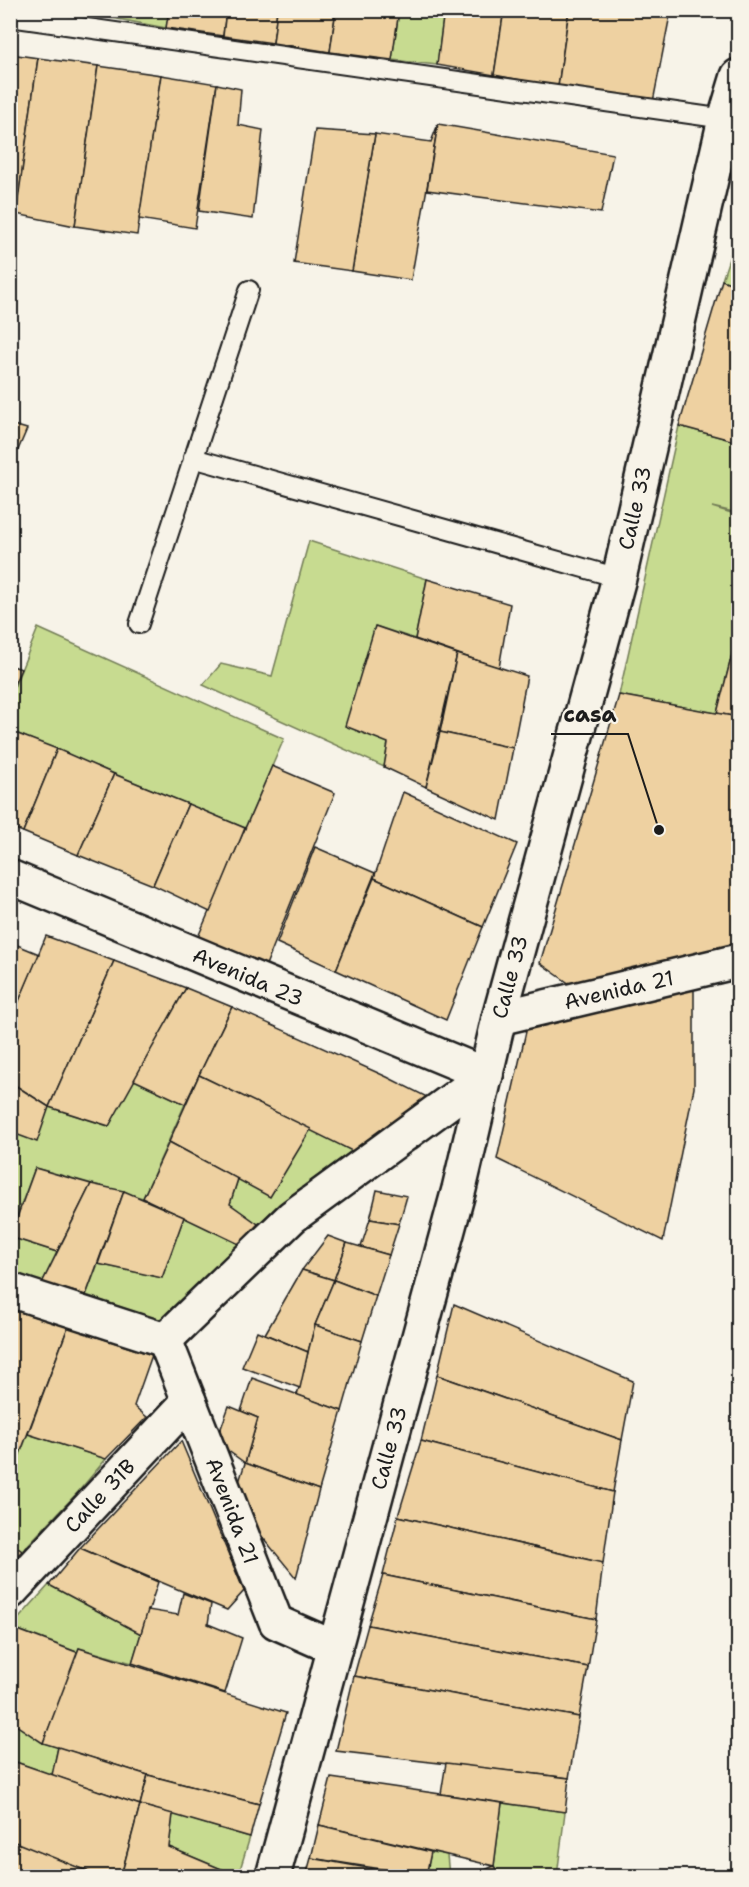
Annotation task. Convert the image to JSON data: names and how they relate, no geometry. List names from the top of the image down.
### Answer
{
  "streets": {
    "street": [
      "Calle 33",
      "Avenida 23",
      "Avenida 21",
      "Calle 31B"
    ]
  },
  "crossings": [
    ["Calle 33", "Avenida 23"],
    ["Calle 33", "Avenida 21"],
    ["Avenida 21", "Calle 31B"]
  ],
  "places": ["casa"]
}
